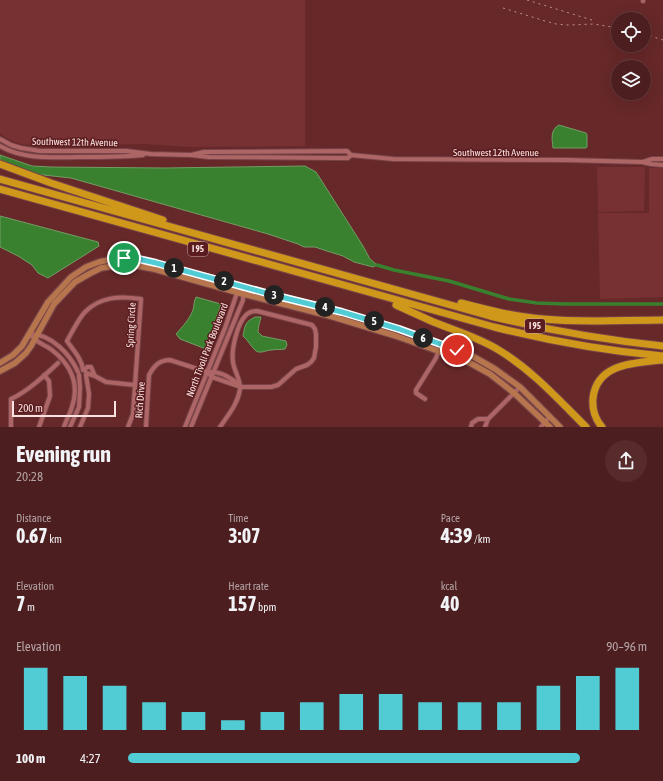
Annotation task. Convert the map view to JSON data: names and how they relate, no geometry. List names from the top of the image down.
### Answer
{
  "streets": {
    "highway": ["I 95"],
    "street": [
      "Southwest 12th Avenue",
      "Spring Circle",
      "North Tivoli Park Boulevard",
      "Rich Drive"
    ]
  },
  "crossings": [
    ["North Tivoli Park Boulevard", "Rich Drive"]
  ],
  "scale_bar": "200 m",
  "page": {
    "pins": [
      "1",
      "2",
      "3",
      "4",
      "5",
      "6"
    ],
    "scale": "200 m",
    "heading": ["Evening run", "20:28"],
    "stats": [
      ["Distance", "0.67 km"],
      ["Time", "3:07"],
      ["Pace", "4:39 /km"],
      ["Elevation", "7 m"],
      ["Heart rate", "157 bpm"],
      ["kcal", "40"]
    ],
    "chart": ["Elevation", "90–96 m"],
    "list": [
      {
        "name": "100 m",
        "note": "4:27"
      }
    ]
  }
}
